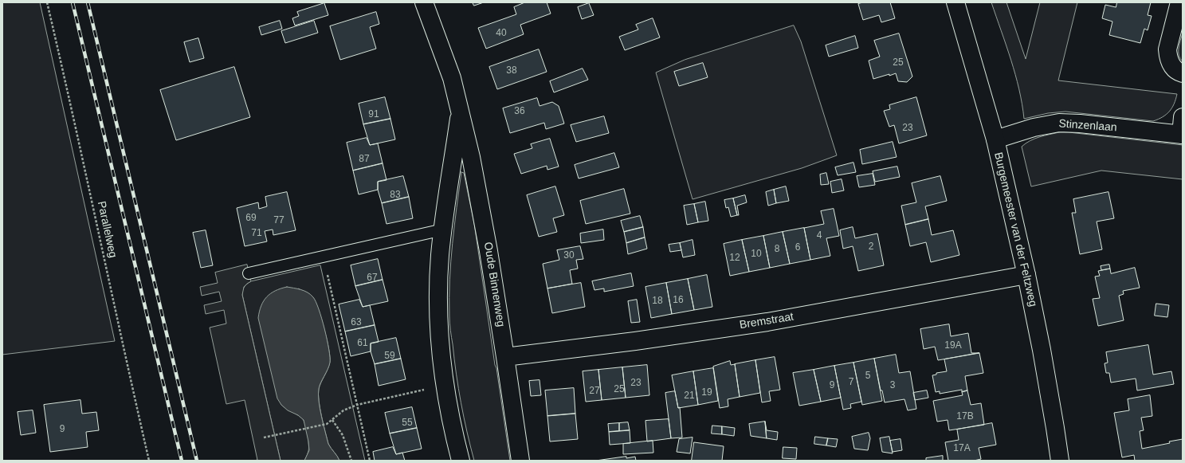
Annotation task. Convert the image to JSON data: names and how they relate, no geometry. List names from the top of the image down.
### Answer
{
  "streets": {
    "street": [
      "Stinzenlaan",
      "Burgemeester van der Feltzweg",
      "Oude Binnenweg",
      "Bremstraat"
    ],
    "path": ["Parallelweg"]
  },
  "crossings": [
    ["Stinzenlaan", "Burgemeester van der Feltzweg"],
    ["Burgemeester van der Feltzweg", "Bremstraat"],
    ["Oude Binnenweg", "Bremstraat"]
  ],
  "house_numbers": [
    "40",
    "25",
    "38",
    "36",
    "91",
    "23",
    "87",
    "83",
    "69",
    "77",
    "71",
    "4",
    "2",
    "6",
    "8",
    "10",
    "30",
    "12",
    "67",
    "16",
    "18",
    "63",
    "61",
    "19A",
    "59",
    "5",
    "7",
    "23",
    "9",
    "3",
    "25",
    "27",
    "19",
    "21",
    "17B",
    "55",
    "9",
    "17A"
  ]
}
